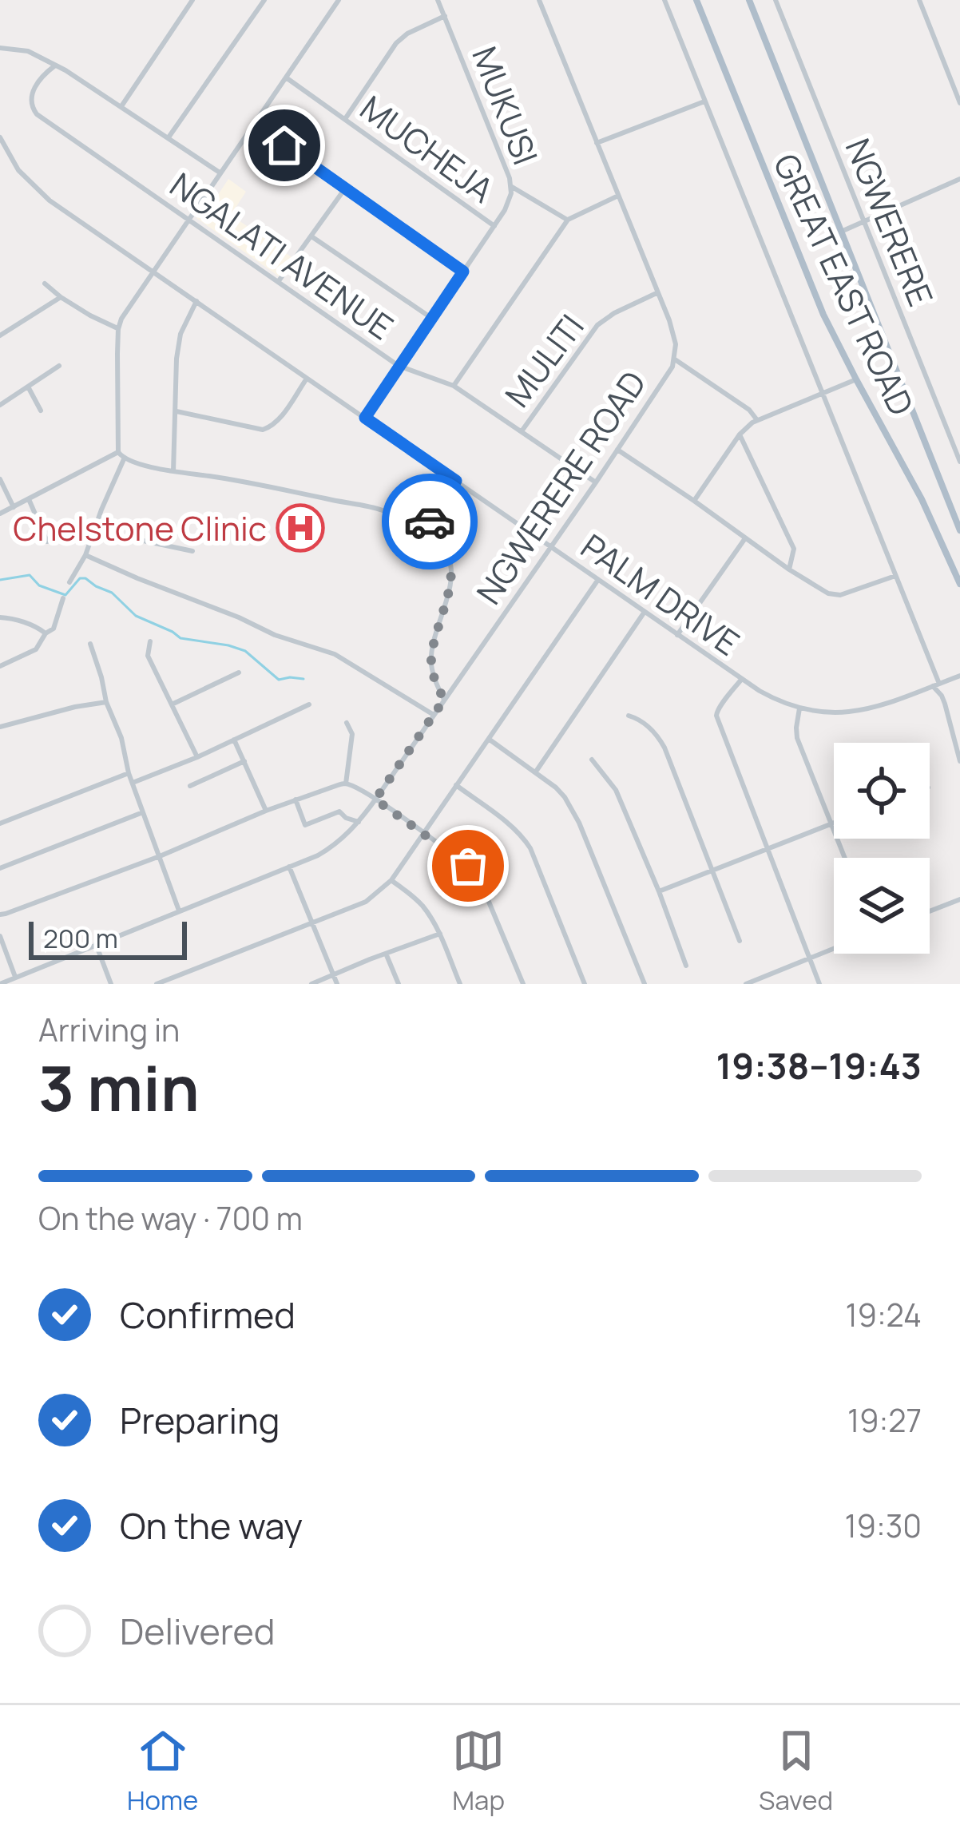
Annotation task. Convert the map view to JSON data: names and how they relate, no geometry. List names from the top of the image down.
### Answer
{
  "streets": {
    "main road": ["GREAT EAST ROAD"],
    "street": [
      "MUKUSI",
      "MUCHEJA",
      "NGWERERE",
      "NGALATI AVENUE",
      "MULITI",
      "NGWERERE ROAD",
      "PALM DRIVE"
    ]
  },
  "crossings": [
    ["MUKUSI", "MUCHEJA"],
    ["MUKUSI", "NGALATI AVENUE"],
    ["MUKUSI", "PALM DRIVE"],
    ["NGALATI AVENUE", "MULITI"],
    ["NGALATI AVENUE", "NGWERERE ROAD"],
    ["MULITI", "NGWERERE ROAD"],
    ["NGWERERE ROAD", "PALM DRIVE"]
  ],
  "places": {
    "hospital": ["Chelstone Clinic"]
  },
  "scale_bar": "200 m",
  "page": {
    "scale": "200 m",
    "heading": ["3 min", "Arriving in", "19:38–19:43"],
    "bar": "On the way · 700 m",
    "list": [
      ["Confirmed", "19:24"],
      ["Preparing", "19:27"],
      ["On the way", "19:30"],
      "Delivered"
    ],
    "tabs": ["Home", "Map", "Saved"]
  }
}
